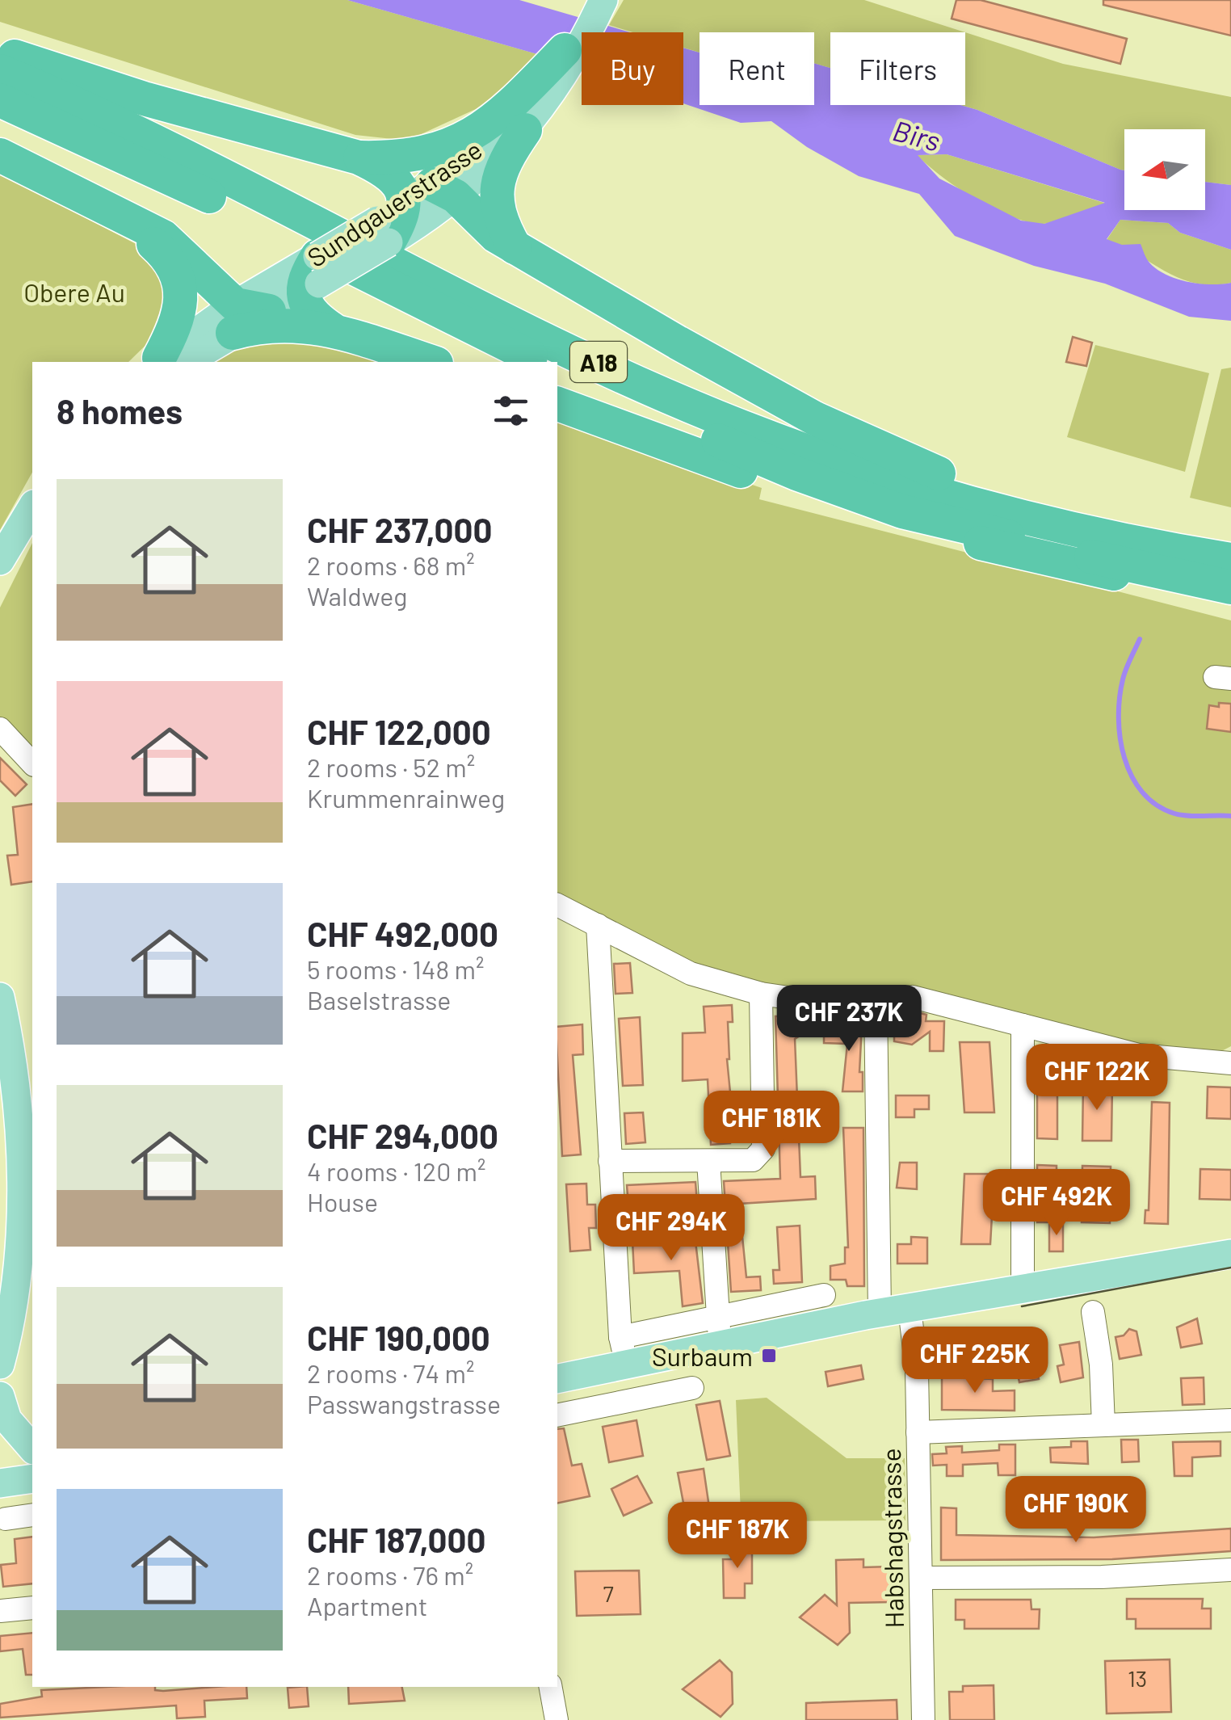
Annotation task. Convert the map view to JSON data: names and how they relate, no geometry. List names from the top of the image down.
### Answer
{
  "streets": {
    "highway": ["A18"],
    "main road": ["Sundgauerstrasse"],
    "street": ["Habshagstrasse"]
  },
  "water": ["Birs"],
  "parks": ["Obere Au"],
  "places": {
    "transit": ["Surbaum"]
  },
  "house_numbers": ["7", "13"],
  "north": "left",
  "page": {
    "chip": ["Buy", "Rent", "Filters"],
    "heading": "8 homes",
    "list": [
      {
        "name": "CHF 237,000",
        "note": "2 rooms · 68 m² · Waldweg"
      },
      {
        "name": "CHF 122,000",
        "note": "2 rooms · 52 m² · Krummenrainweg"
      },
      {
        "name": "CHF 492,000",
        "note": "5 rooms · 148 m² · Baselstrasse"
      },
      {
        "name": "CHF 294,000",
        "note": "4 rooms · 120 m² · House"
      },
      {
        "name": "CHF 190,000",
        "note": "2 rooms · 74 m² · Passwangstrasse"
      },
      {
        "name": "CHF 187,000",
        "note": "2 rooms · 76 m² · Apartment"
      }
    ],
    "price": [
      "CHF 237K",
      "CHF 122K",
      "CHF 181K",
      "CHF 492K",
      "CHF 294K",
      "CHF 225K",
      "CHF 190K",
      "CHF 187K"
    ]
  }
}
